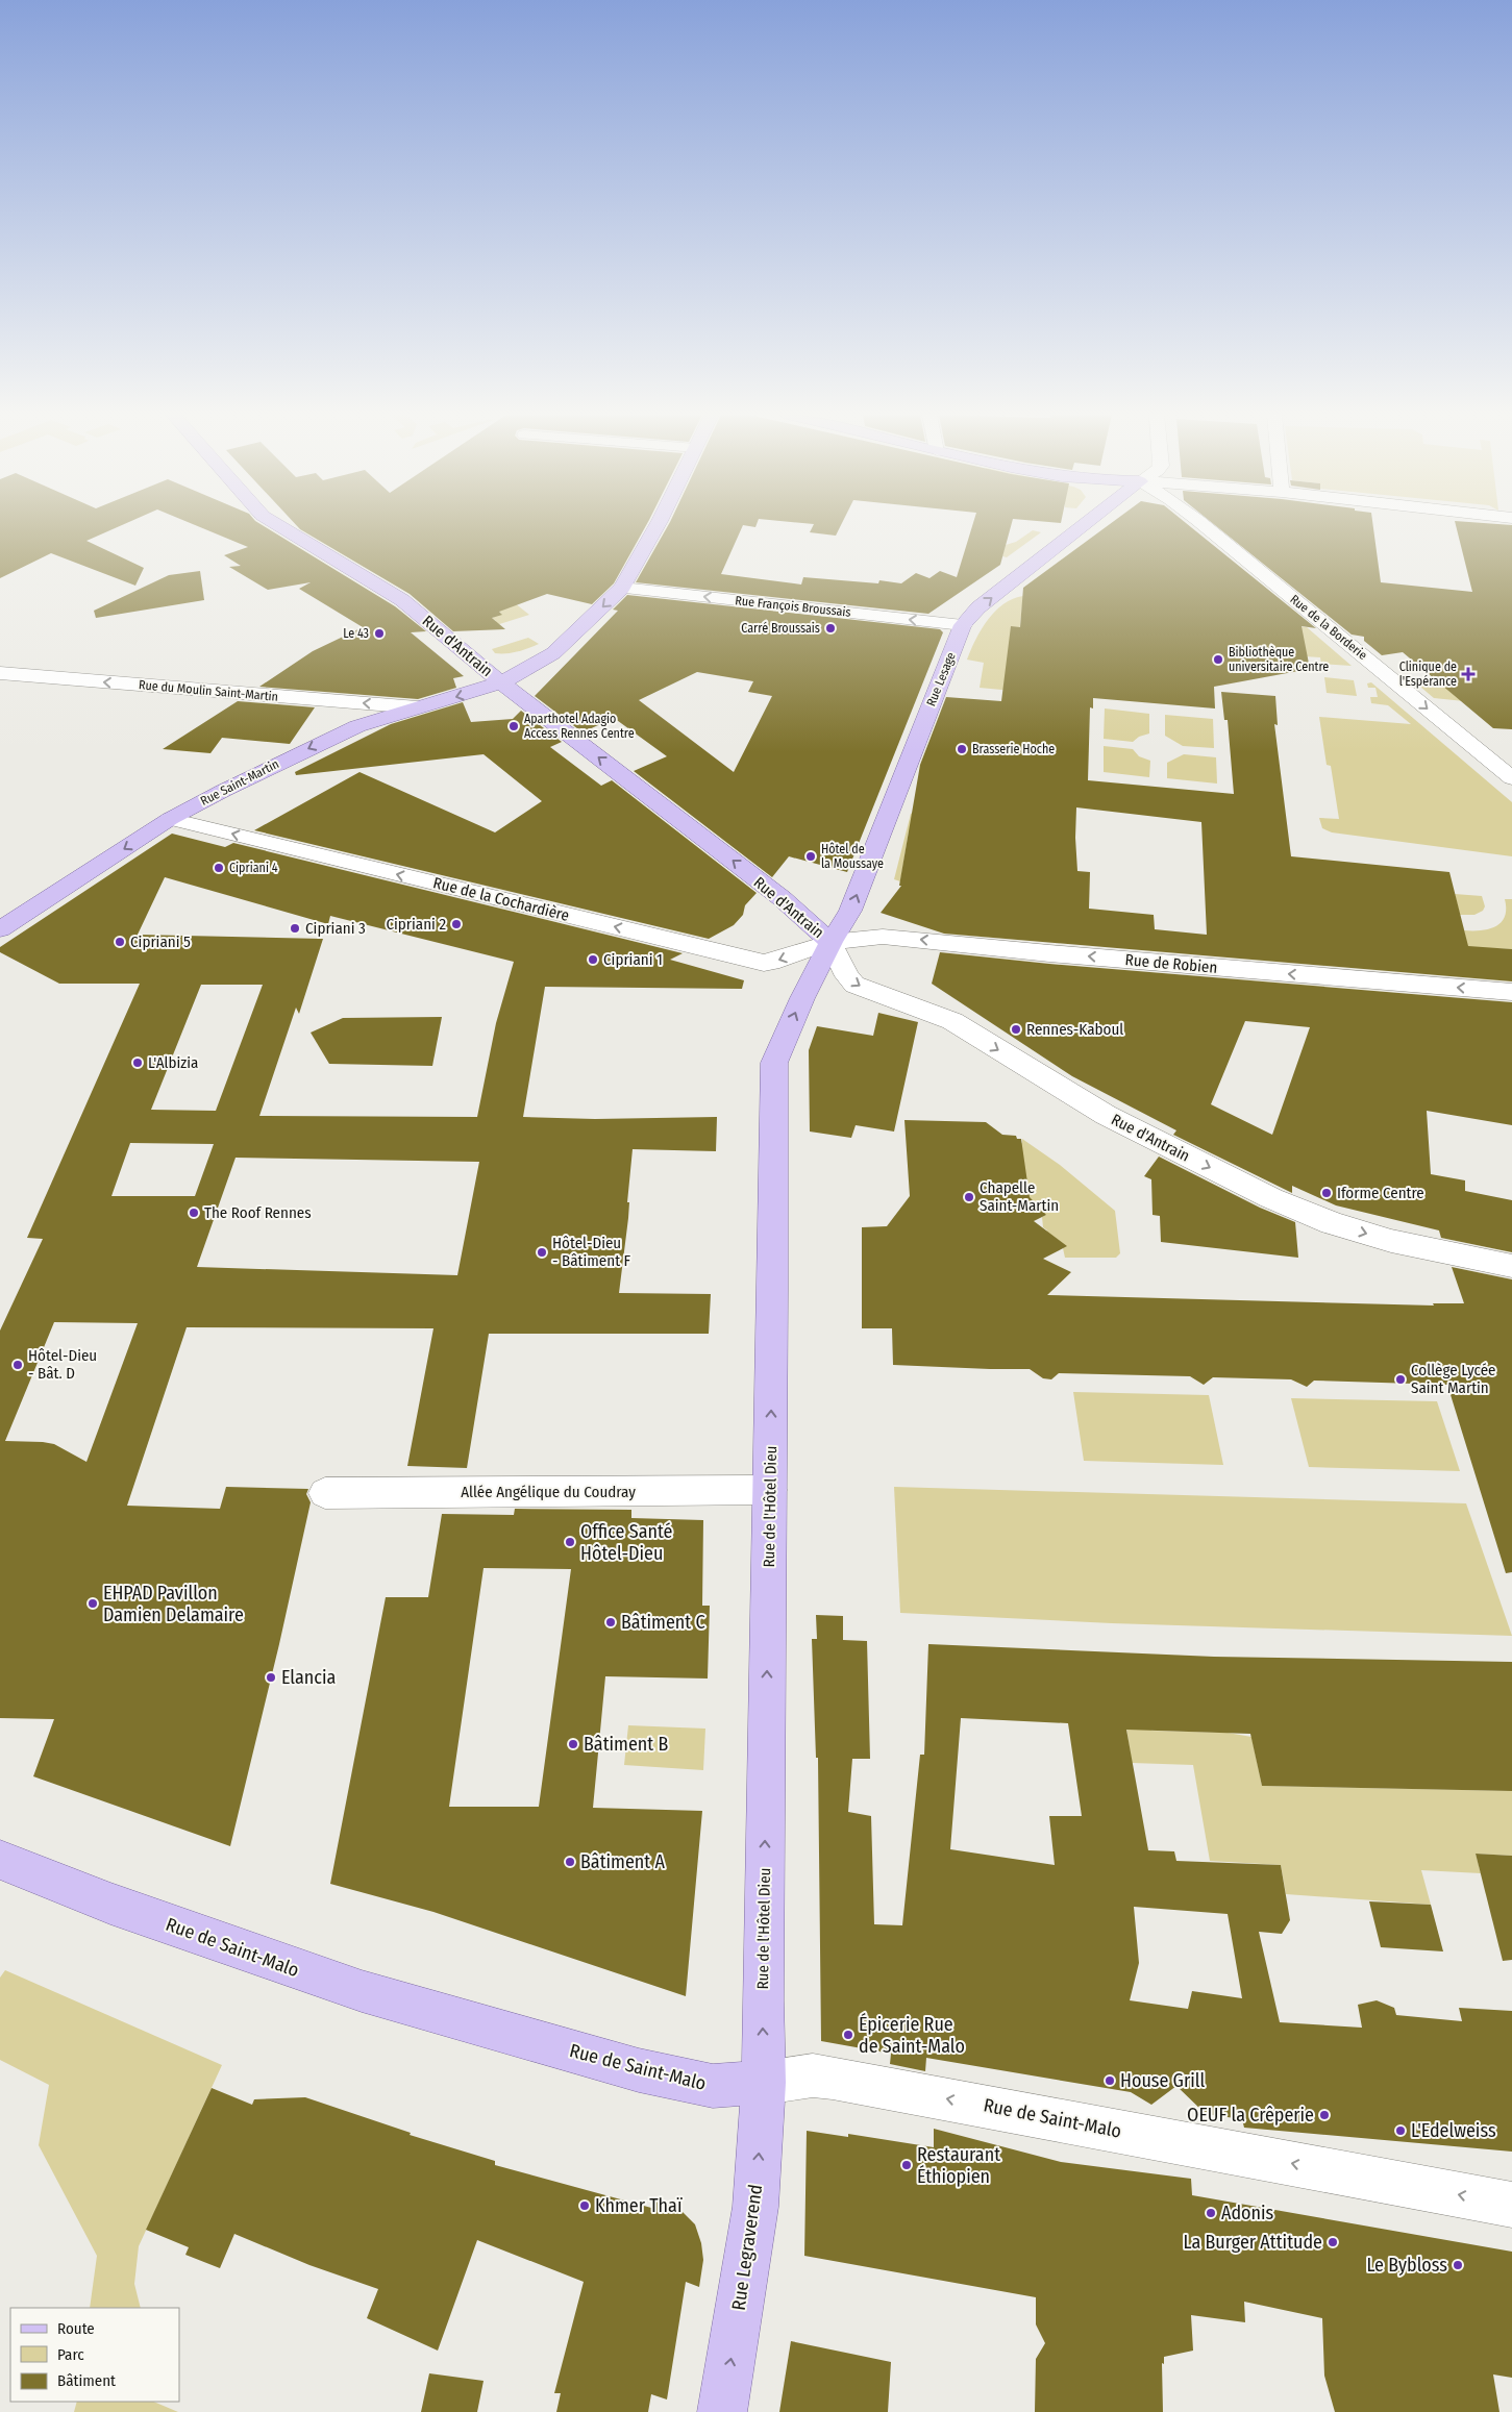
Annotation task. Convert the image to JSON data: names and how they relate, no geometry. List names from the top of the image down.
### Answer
{
  "streets": {
    "main road": [
      "Rue d'Antrain",
      "Rue Lesage",
      "Rue Saint-Martin",
      "Rue de l'Hôtel Dieu",
      "Rue de Saint-Malo",
      "Rue Legraverend"
    ],
    "street": [
      "Rue François Broussais",
      "Rue de la Borderie",
      "Rue du Moulin Saint-Martin",
      "Rue de la Cochardière",
      "Rue de Robien",
      "Allée Angélique du Coudray"
    ]
  },
  "crossings": [
    ["Rue François Broussais", "Rue Lesage"],
    ["Rue François Broussais", "Rue Saint-Martin"],
    ["Rue d'Antrain", "Rue Lesage"],
    ["Rue d'Antrain", "Rue Saint-Martin"],
    ["Rue d'Antrain", "Rue de la Cochardière"],
    ["Rue d'Antrain", "Rue de Robien"],
    ["Rue d'Antrain", "Rue de l'Hôtel Dieu"],
    ["Rue Lesage", "Rue de la Cochardière"],
    ["Rue Lesage", "Rue de Robien"],
    ["Rue Lesage", "Rue de l'Hôtel Dieu"],
    ["Rue du Moulin Saint-Martin", "Rue Saint-Martin"],
    ["Rue Saint-Martin", "Rue de la Cochardière"],
    ["Rue de la Cochardière", "Rue de Robien"],
    ["Rue de la Cochardière", "Rue de l'Hôtel Dieu"],
    ["Rue de Robien", "Rue de l'Hôtel Dieu"],
    ["Allée Angélique du Coudray", "Rue de l'Hôtel Dieu"],
    ["Rue de l'Hôtel Dieu", "Rue de Saint-Malo"],
    ["Rue de l'Hôtel Dieu", "Rue Legraverend"],
    ["Rue de Saint-Malo", "Rue Legraverend"]
  ],
  "one_way": [
    "Rue François Broussais",
    "Rue de la Borderie",
    "Rue Lesage",
    "Rue du Moulin Saint-Martin",
    "Rue Saint-Martin",
    "Rue de la Cochardière",
    "Rue de Robien",
    "Rue de l'Hôtel Dieu",
    "Rue de Saint-Malo",
    "Rue Legraverend"
  ],
  "places": {
    "other": [
      "Carré Broussais",
      "Le 43",
      "Bibliothèque universitaire Centre",
      "Aparthotel Adagio Access Rennes Centre",
      "Brasserie Hoche",
      "Hôtel de la Moussaye",
      "Cipriani 4",
      "Cipriani 2",
      "Cipriani 3",
      "Cipriani 5",
      "Cipriani 1",
      "Rennes-Kaboul",
      "L'Albizia",
      "Iforme Centre",
      "Chapelle Saint-Martin",
      "The Roof Rennes",
      "Hôtel-Dieu - Bâtiment F",
      "Hôtel-Dieu - Bât. D",
      "Collège Lycée Saint Martin",
      "Office Santé Hôtel-Dieu",
      "EHPAD Pavillon Damien Delamaire",
      "Bâtiment C",
      "Elancia",
      "Bâtiment B",
      "Bâtiment A",
      "Épicerie Rue de Saint-Malo",
      "House Grill",
      "OEUF la Crêperie",
      "L'Edelweiss",
      "Restaurant Éthiopien",
      "Khmer Thaï",
      "Adonis",
      "La Burger Attitude",
      "Le Bybloss"
    ],
    "health": ["Clinique de l'Espérance"]
  },
  "legend": ["Route", "Parc", "Bâtiment"]
}
